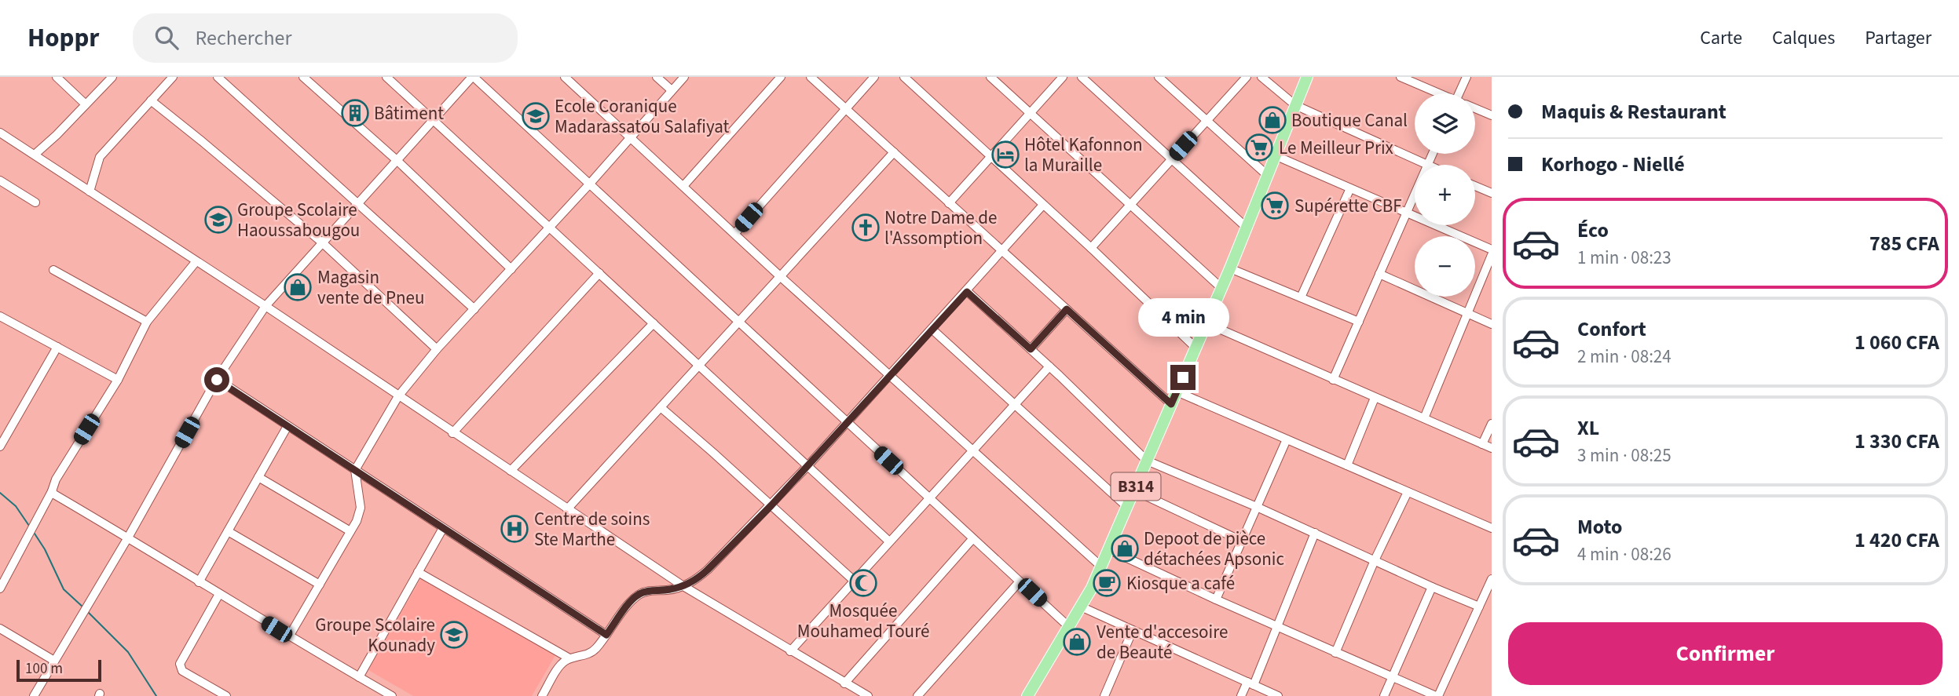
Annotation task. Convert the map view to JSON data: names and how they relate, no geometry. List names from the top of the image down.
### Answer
{
  "streets": {
    "main road": ["B314"]
  },
  "places": {
    "building": ["Bâtiment"],
    "school or university": ["Ecole Coranique Madarassatou Salafiyat", "Groupe Scolaire Haoussabougou", "Groupe Scolaire Kounady"],
    "shop": [
      "Boutique Canal",
      "Magasin vente de Pneu",
      "Depoot de pièce détachées Apsonic",
      "Vente d'accesoire de Beauté"
    ],
    "supermarket": ["Le Meilleur Prix", "Supérette CBF"],
    "hotel": ["Hôtel Kafonnon la Muraille"],
    "church": ["Notre Dame de l'Assomption"],
    "hospital": ["Centre de soins Ste Marthe"],
    "mosque": ["Mosquée Mouhamed Touré"],
    "cafe": ["Kiosque a café"]
  },
  "scale_bar": "100 m",
  "page": {
    "header": "Hoppr",
    "search": "Rechercher",
    "nav": ["Carte", "Calques", "Partager"],
    "banner": ["Maquis & Restaurant", "Korhogo - Niellé"],
    "map_buttons": ["+", "−"],
    "list": [
      {
        "name": "Éco",
        "note": "1 min · 08:23",
        "value": "785 CFA"
      },
      {
        "name": "Confort",
        "note": "2 min · 08:24",
        "value": "1 060 CFA"
      },
      {
        "name": "XL",
        "note": "3 min · 08:25",
        "value": "1 330 CFA"
      },
      {
        "name": "Moto",
        "note": "4 min · 08:26",
        "value": "1 420 CFA"
      }
    ],
    "bubble": "4 min",
    "buttons": "Confirmer",
    "scale": "100 m"
  }
}
